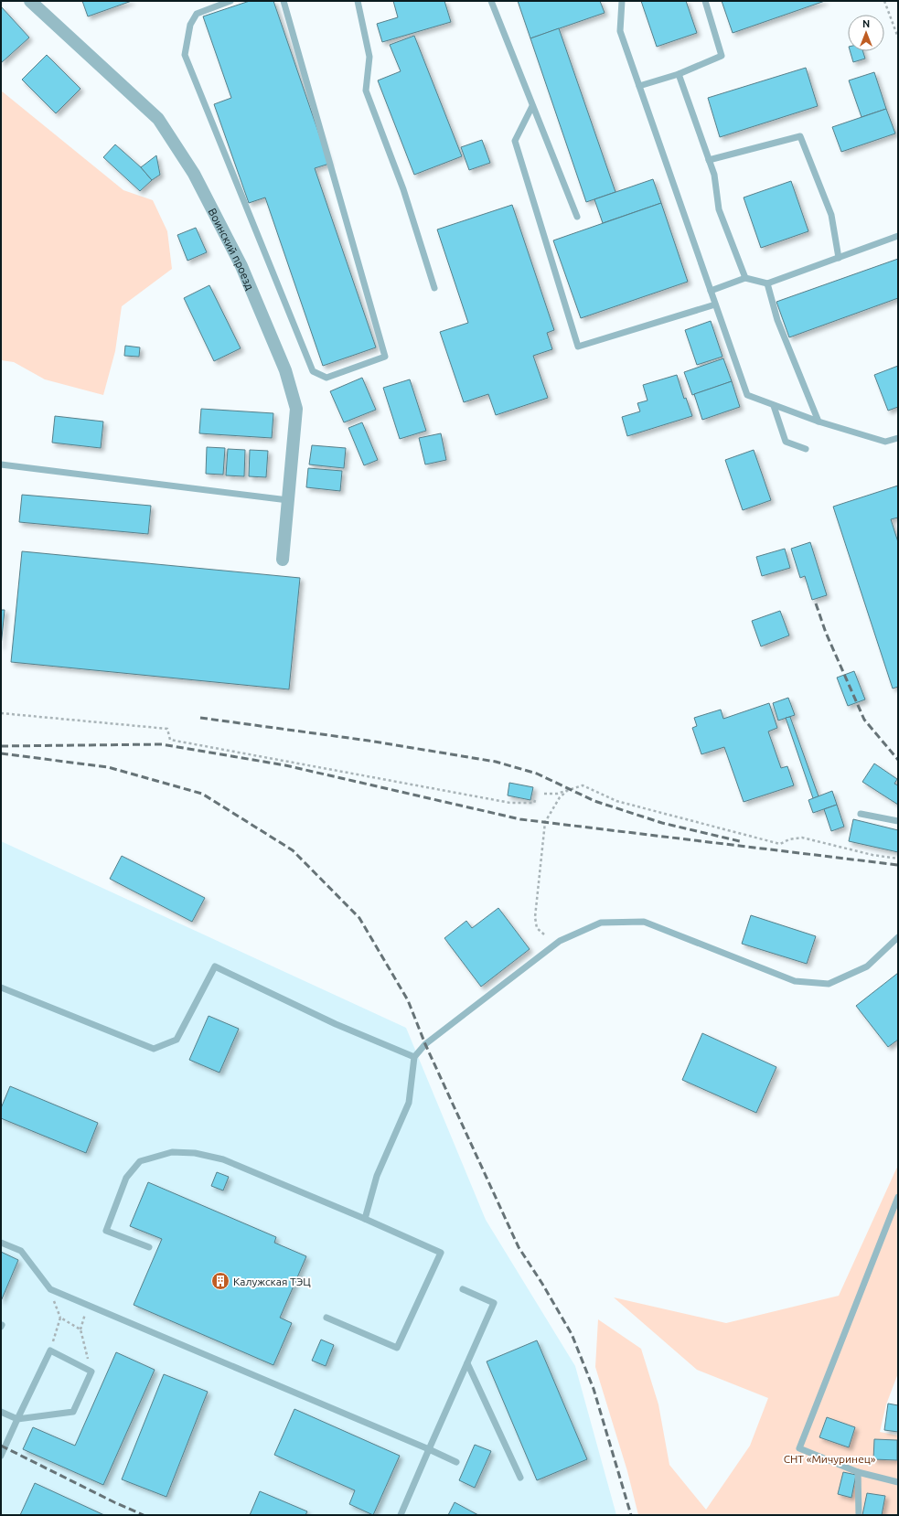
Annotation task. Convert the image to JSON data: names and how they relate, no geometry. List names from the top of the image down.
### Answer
{
  "streets": {
    "street": ["Воинский проезд"]
  },
  "parks": ["СНТ «Мичуринец»"],
  "places": {
    "building": ["Калужская ТЭЦ"]
  },
  "north": "top"
}
